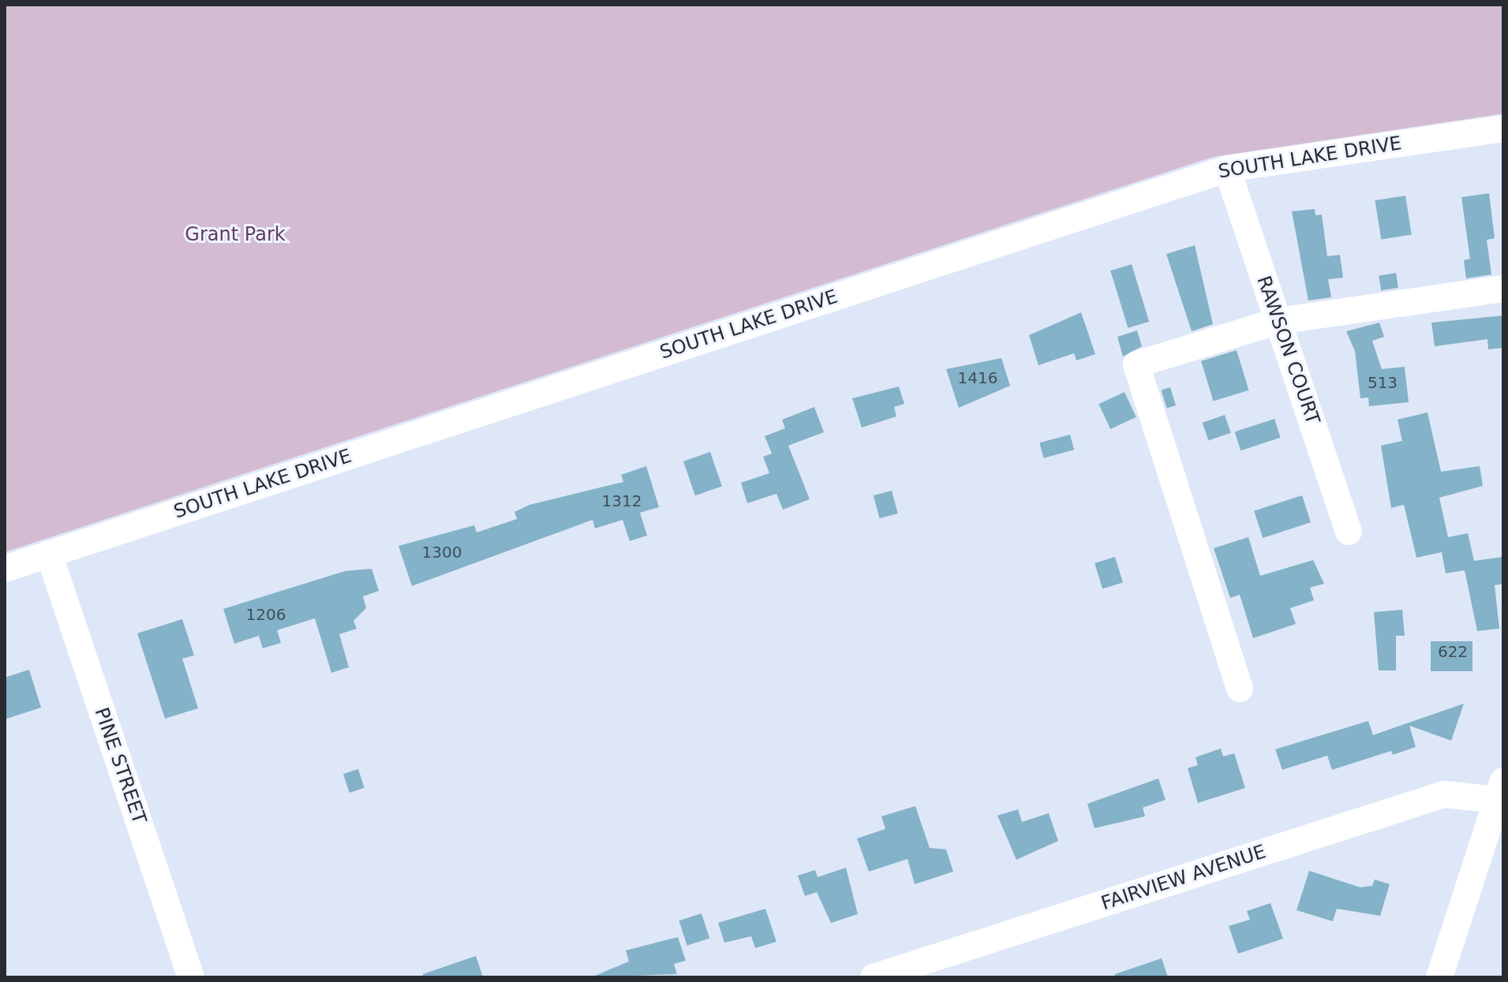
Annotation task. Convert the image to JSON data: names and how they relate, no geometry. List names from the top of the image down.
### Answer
{
  "streets": {
    "street": [
      "SOUTH LAKE DRIVE",
      "RAWSON COURT",
      "PINE STREET",
      "FAIRVIEW AVENUE"
    ]
  },
  "crossings": [
    ["SOUTH LAKE DRIVE", "RAWSON COURT"],
    ["SOUTH LAKE DRIVE", "PINE STREET"]
  ],
  "parks": ["Grant Park"],
  "house_numbers": [
    "1416",
    "513",
    "1312",
    "1300",
    "1206",
    "622"
  ]
}
